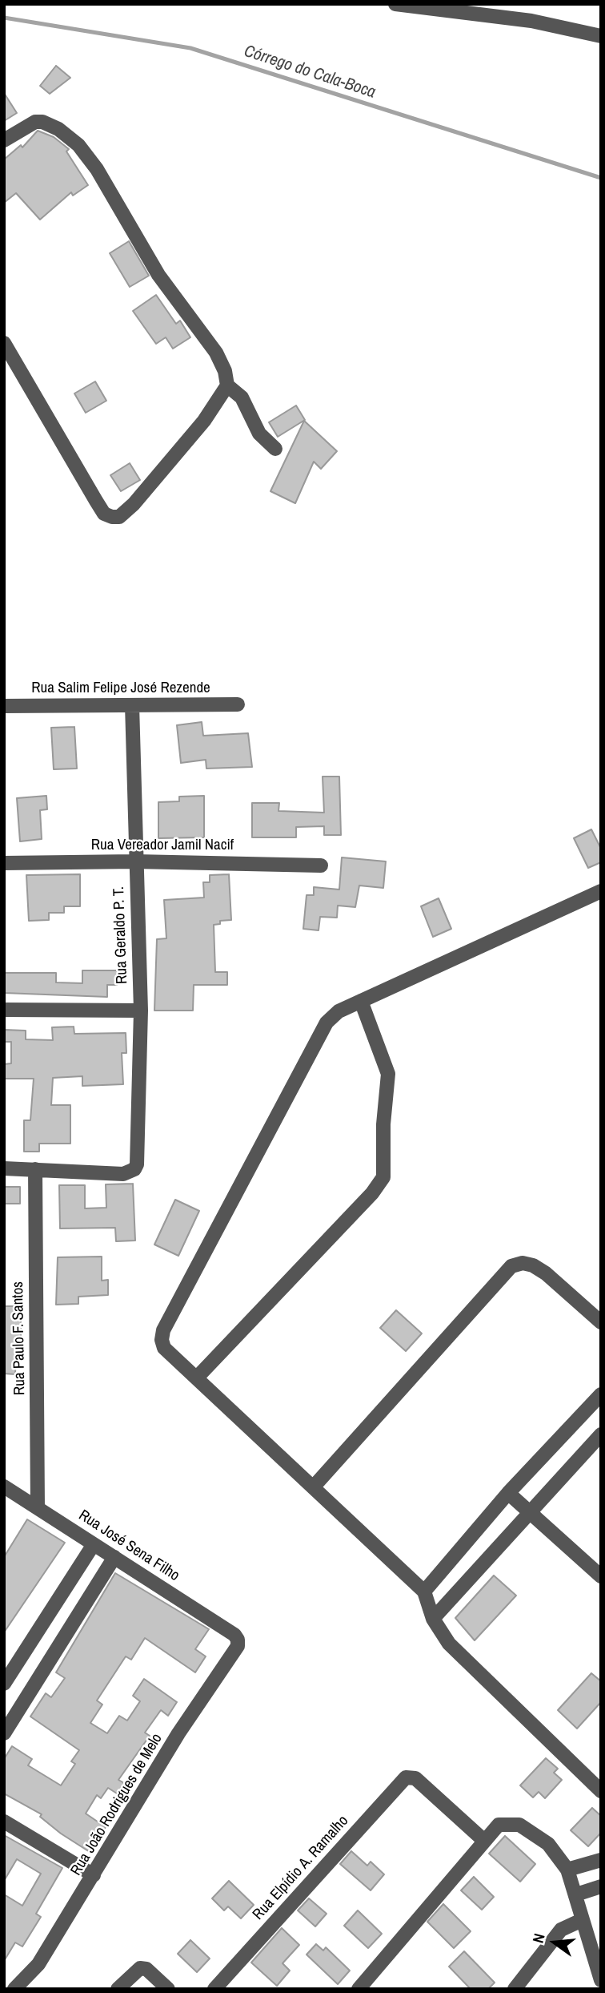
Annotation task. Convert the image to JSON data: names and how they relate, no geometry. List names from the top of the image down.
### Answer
{
  "streets": {
    "street": [
      "Rua Salim Felipe José Rezende",
      "Rua Vereador Jamil Nacif",
      "Rua Geraldo P. T.",
      "Rua Paulo F. Santos",
      "Rua José Sena Filho",
      "Rua João Rodrigues de Melo",
      "Rua Elpídio A. Ramalho"
    ]
  },
  "crossings": [
    ["Rua Salim Felipe José Rezende", "Rua Geraldo P. T."],
    ["Rua Vereador Jamil Nacif", "Rua Geraldo P. T."],
    ["Rua Geraldo P. T.", "Rua Paulo F. Santos"],
    ["Rua Paulo F. Santos", "Rua José Sena Filho"],
    ["Rua José Sena Filho", "Rua João Rodrigues de Melo"]
  ],
  "water": ["Córrego do Cala-Boca"],
  "north": "left"
}
